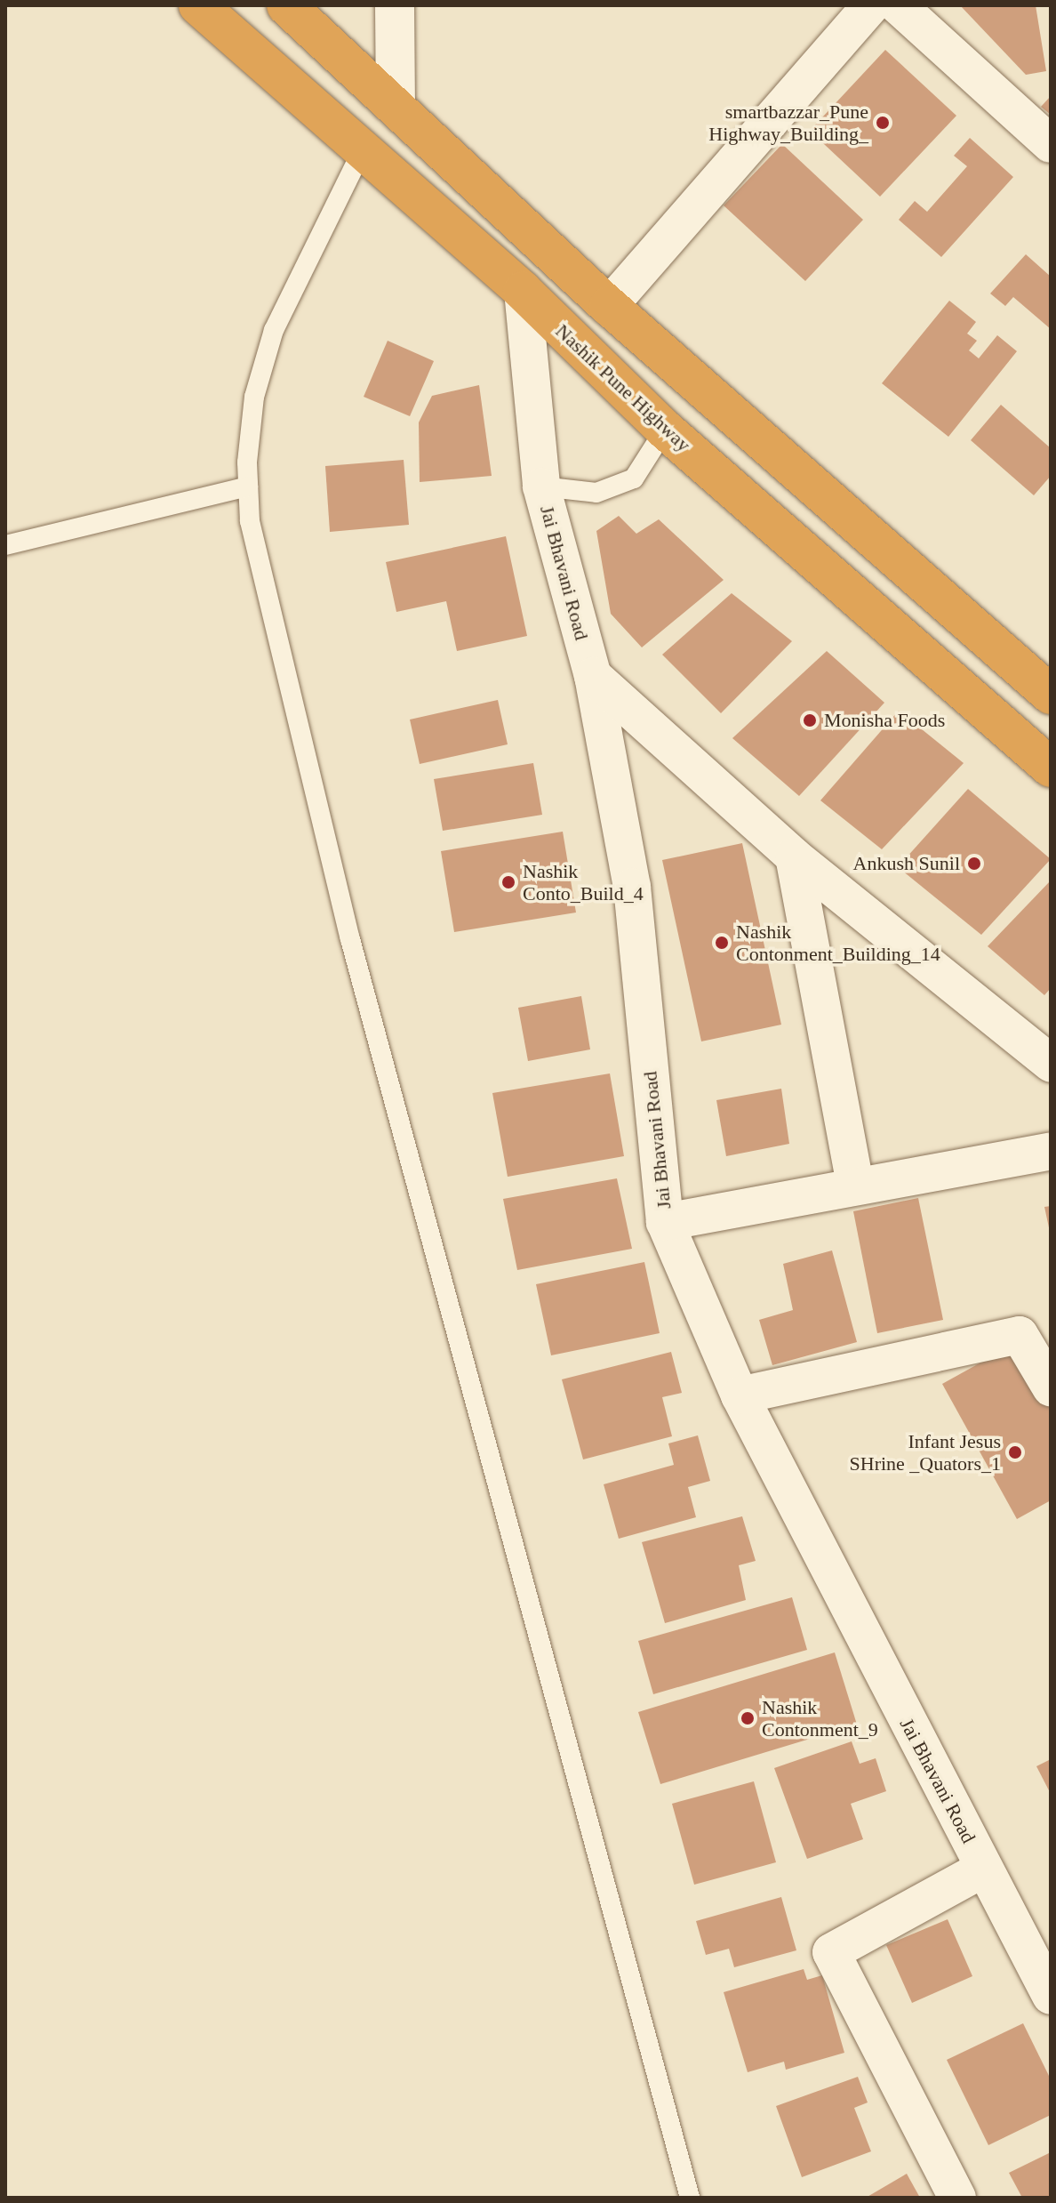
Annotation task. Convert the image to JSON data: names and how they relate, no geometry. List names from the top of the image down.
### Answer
{
  "streets": {
    "highway": ["Nashik Pune Highway"],
    "street": ["Jai Bhavani Road"]
  },
  "crossings": [
    ["Nashik Pune Highway", "Jai Bhavani Road"]
  ],
  "places": [
    "smartbazzar_Pune Highway_Building_",
    "Monisha Foods",
    "Ankush Sunil",
    "Nashik Conto_Build_4",
    "Nashik Contonment_Building_14",
    "Infant Jesus SHrine _Quators_1",
    "Nashik Contonment_9"
  ]
}
